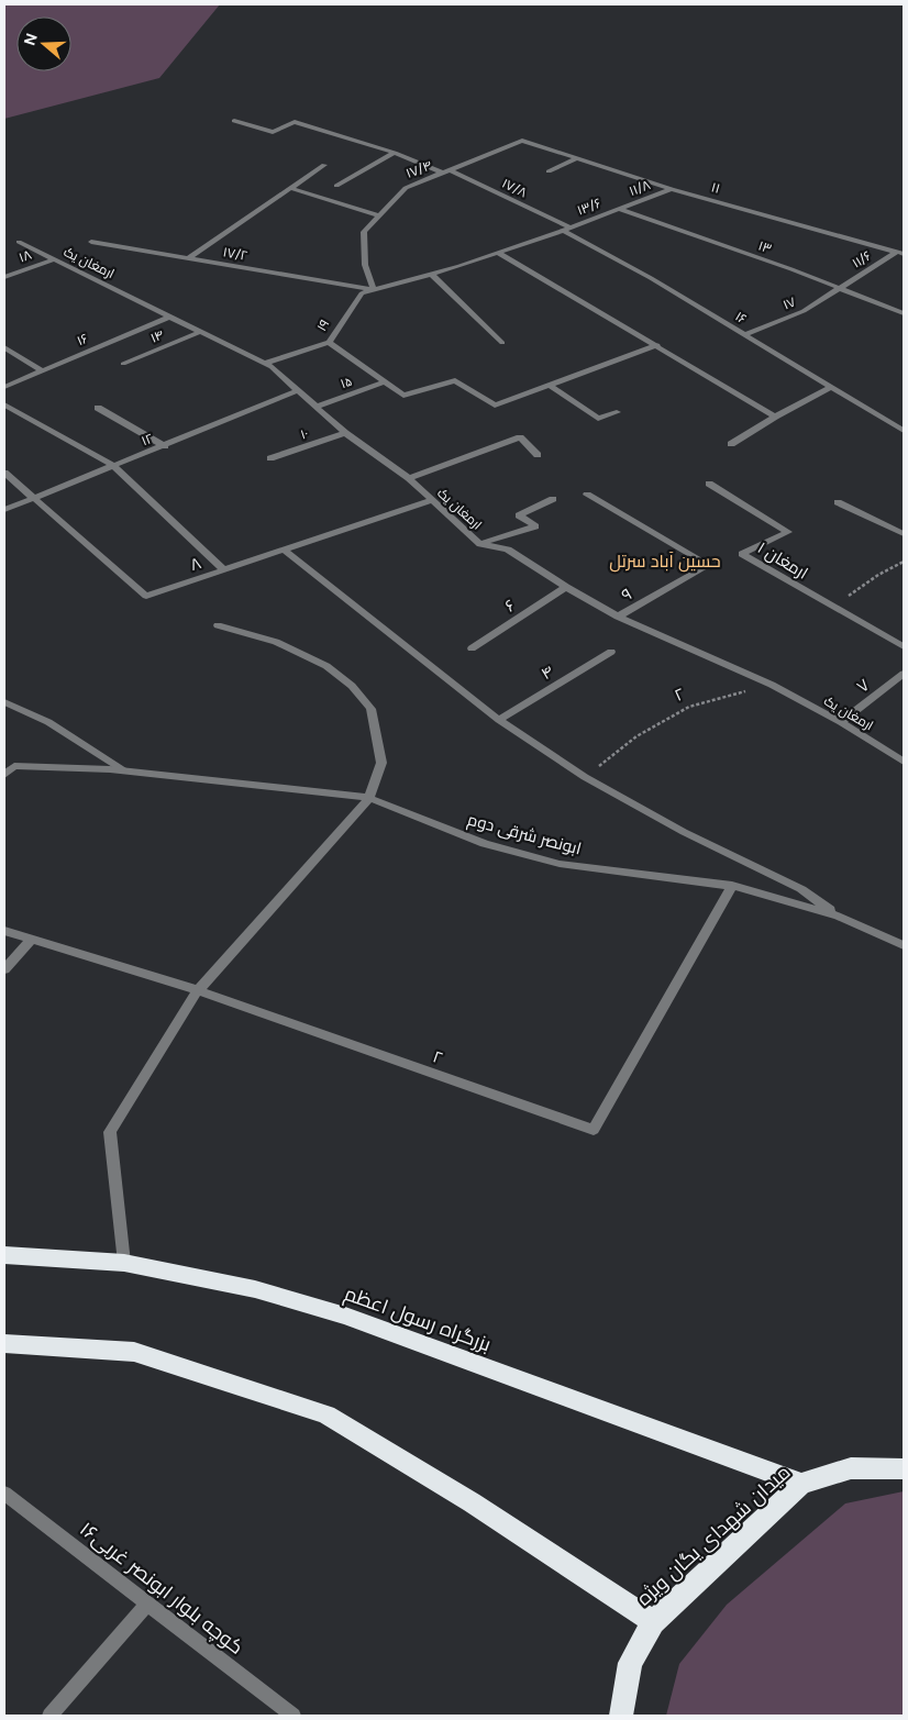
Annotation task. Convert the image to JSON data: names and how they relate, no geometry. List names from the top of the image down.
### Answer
{
  "streets": {
    "highway": ["بزرگراه رسول اعظم", "میدان شهدای یگان ویژه"],
    "street": [
      "۱۷/۴",
      "۱۷/۸",
      "۱۱/۸",
      "۱۱",
      "۱۳/۶",
      "۱۳",
      "۱۷/۲",
      "۱۸",
      "۱۱/۶",
      "ارمغان یک",
      "۱۷",
      "۱۶",
      "۱۹",
      "۱۴",
      "۱۵",
      "۱۰",
      "۱۲",
      "ارمغان ۱",
      "۸",
      "۹",
      "۶",
      "۴",
      "۷",
      "۲",
      "ابونصر شرقی دوم",
      "کوچه بلوار ابونصر غربی۱۶"
    ]
  },
  "crossings": [
    ["۱۷/۴", "۱۷/۸"],
    ["۱۷/۴", "۱۱"],
    ["۱۷/۴", "۱۳/۶"],
    ["۱۷/۴", "۱۷/۲"],
    ["۱۷/۸", "۱۳/۶"],
    ["۱۷/۸", "۱۶"],
    ["۱۱/۸", "۱۱"],
    ["۱۱/۸", "۱۳/۶"],
    ["۱۱/۸", "۱۳"],
    ["۱۱", "۱۱/۶"],
    ["۱۳/۶", "۱۳"],
    ["۱۳/۶", "۱۷/۲"],
    ["۱۳/۶", "۱۶"],
    ["۱۳/۶", "۱۹"],
    ["۱۳", "۱۱/۶"],
    ["۱۳", "۱۷"],
    ["۱۸", "ارمغان یک"],
    ["۱۱/۶", "۱۷"],
    ["ارمغان یک", "۱۶"],
    ["ارمغان یک", "۱۹"],
    ["ارمغان یک", "۱۴"],
    ["ارمغان یک", "۱۵"],
    ["ارمغان یک", "۱۰"],
    ["ارمغان یک", "۱۲"],
    ["ارمغان یک", "۸"],
    ["ارمغان یک", "۹"],
    ["ارمغان یک", "۶"],
    ["ارمغان یک", "۷"],
    ["ارمغان یک", "۲"],
    ["۱۷", "۱۶"],
    ["۱۲", "۸"],
    ["۲", "ابونصر شرقی دوم"],
    ["بزرگراه رسول اعظم", "میدان شهدای یگان ویژه"]
  ],
  "districts": ["حسین آباد سرتل"],
  "north": "left"
}
